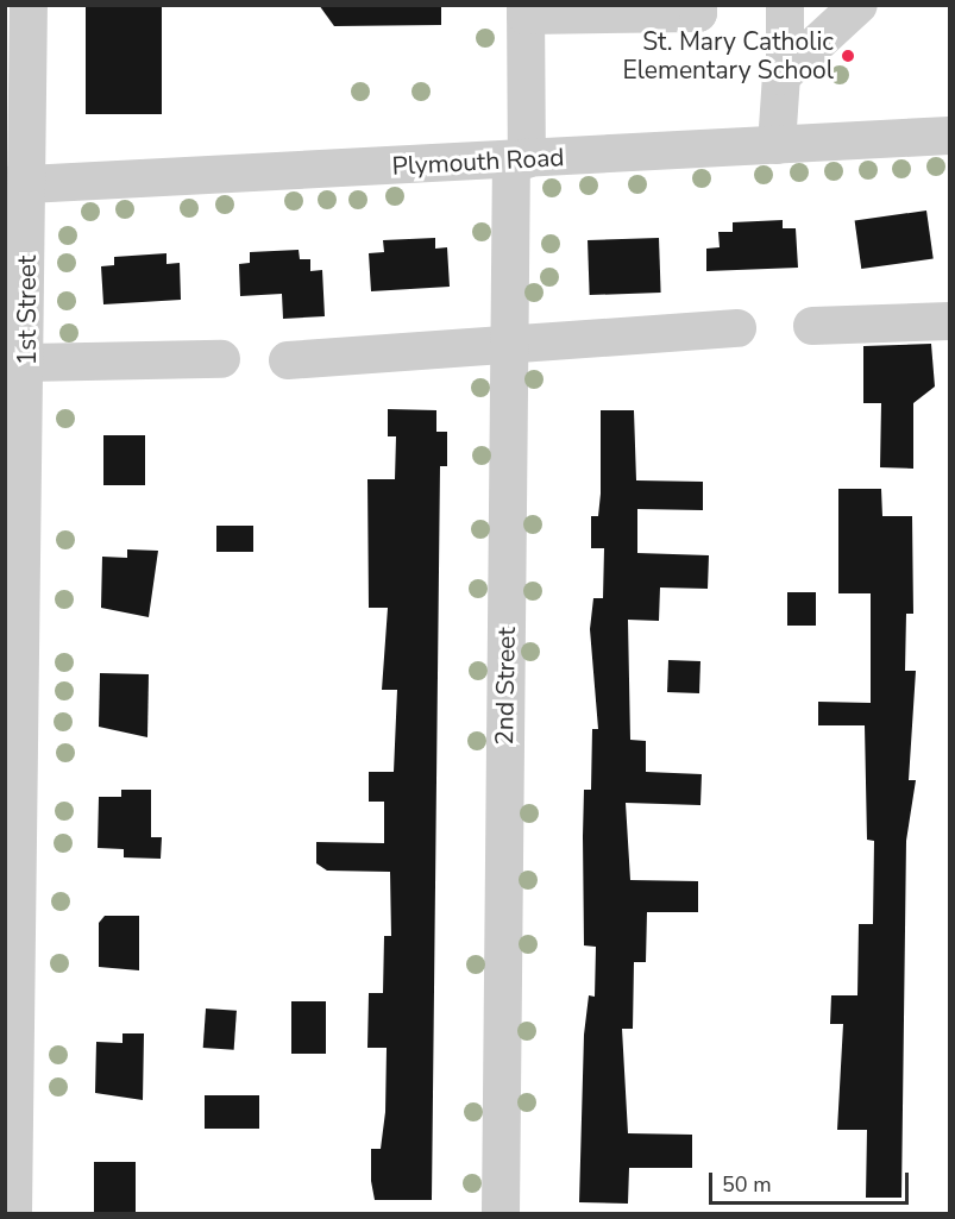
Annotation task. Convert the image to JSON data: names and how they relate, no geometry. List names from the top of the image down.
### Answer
{
  "streets": {
    "street": ["Plymouth Road", "1st Street", "2nd Street"]
  },
  "crossings": [
    ["Plymouth Road", "1st Street"],
    ["Plymouth Road", "2nd Street"]
  ],
  "places": ["St. Mary Catholic Elementary School"],
  "scale_bar": "50 m"
}
